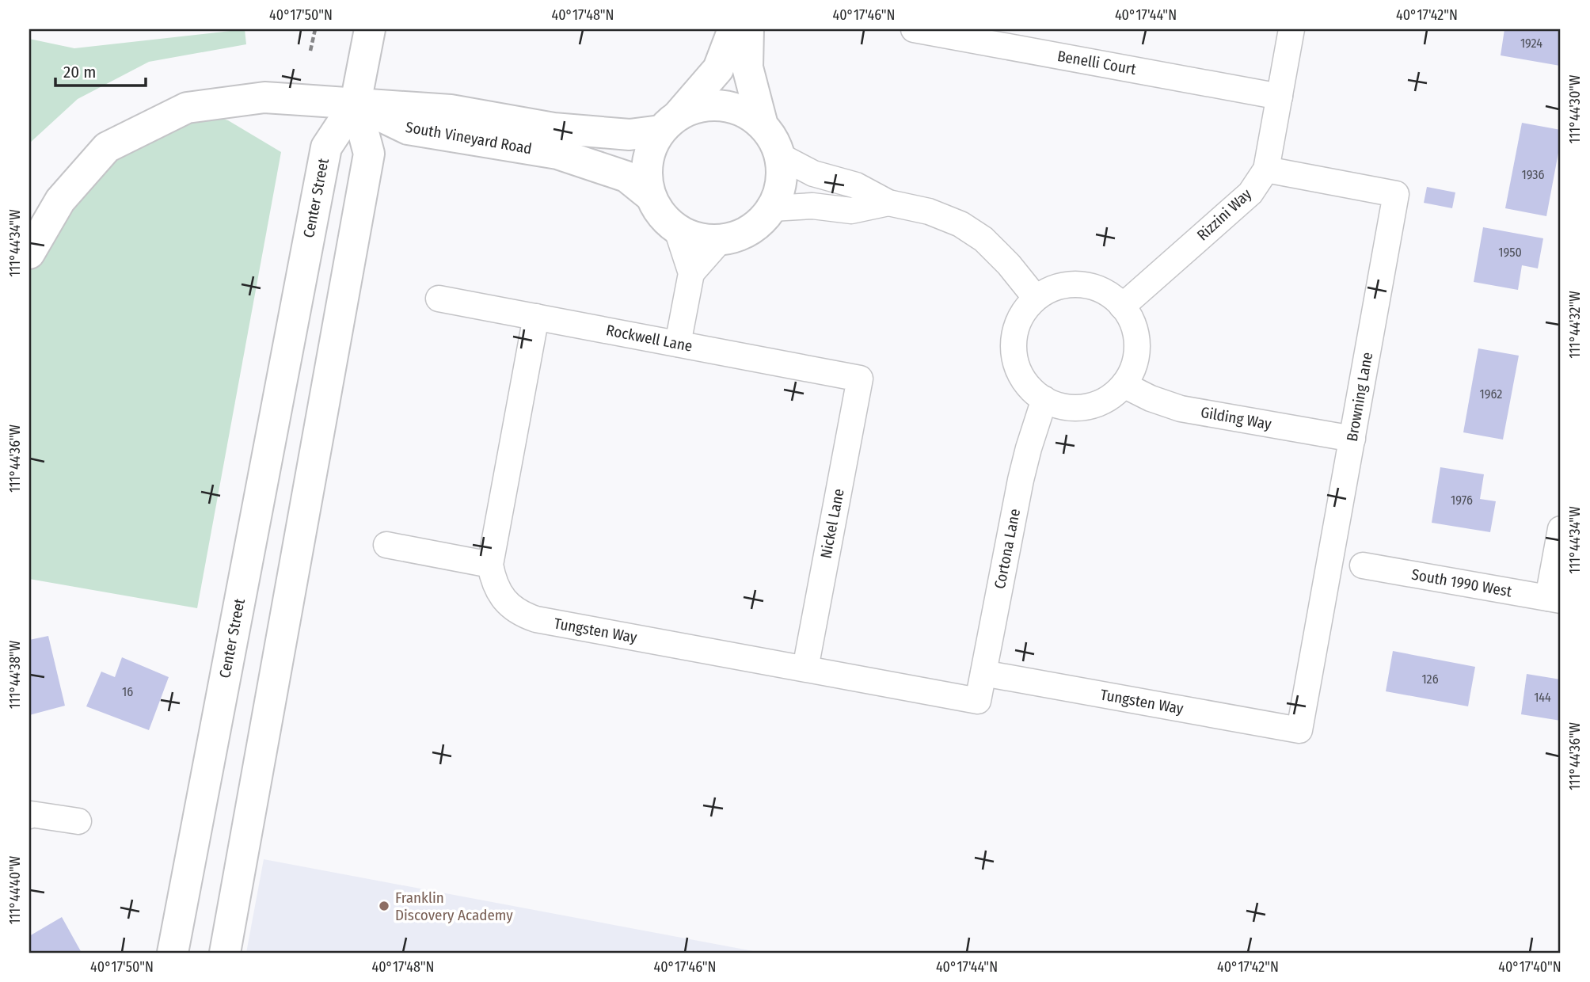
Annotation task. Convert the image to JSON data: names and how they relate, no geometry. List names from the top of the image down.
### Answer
{
  "streets": {
    "main road": ["South Vineyard Road", "Center Street"],
    "street": [
      "Benelli Court",
      "Rizzini Way",
      "Rockwell Lane",
      "Browning Lane",
      "Gilding Way",
      "Nickel Lane",
      "Cortona Lane",
      "South 1990 West",
      "Tungsten Way"
    ]
  },
  "crossings": [
    ["Benelli Court", "Rizzini Way"],
    ["South Vineyard Road", "Center Street"],
    ["Rizzini Way", "Browning Lane"],
    ["Rizzini Way", "Gilding Way"],
    ["Rizzini Way", "Cortona Lane"],
    ["Rockwell Lane", "Nickel Lane"],
    ["Rockwell Lane", "Tungsten Way"],
    ["Browning Lane", "Gilding Way"],
    ["Browning Lane", "Tungsten Way"],
    ["Gilding Way", "Cortona Lane"],
    ["Nickel Lane", "Tungsten Way"],
    ["Cortona Lane", "Tungsten Way"]
  ],
  "places": ["Franklin Discovery Academy"],
  "house_numbers": [
    "1924",
    "1936",
    "1950",
    "1962",
    "1976",
    "126",
    "16",
    "144"
  ],
  "scale_bar": "20 m",
  "coordinates": [
    "40°17'50\"N",
    "40°17'48\"N",
    "40°17'46\"N",
    "40°17'44\"N",
    "40°17'42\"N",
    "111°44'30\"W",
    "111°44'34\"W",
    "111°44'32\"W",
    "111°44'36\"W",
    "111°44'38\"W",
    "111°44'40\"W",
    "40°17'40\"N"
  ]
}
